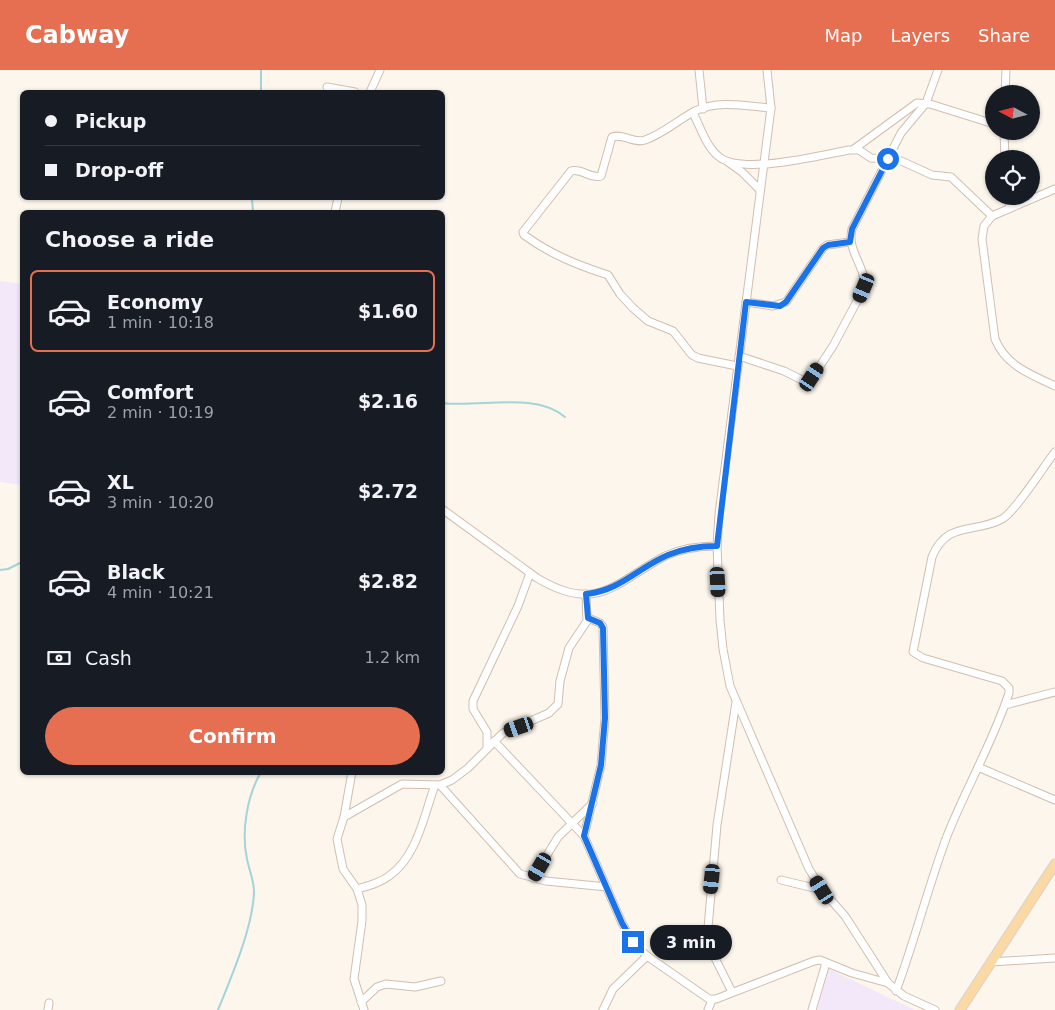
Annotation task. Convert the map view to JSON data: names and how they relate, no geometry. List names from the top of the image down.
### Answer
{
  "north": "left",
  "page": {
    "header": "Cabway",
    "nav": ["Map", "Layers", "Share"],
    "banner": ["Pickup", "Drop-off"],
    "heading": "Choose a ride",
    "list": [
      {
        "name": "Economy",
        "note": "1 min · 10:18",
        "value": "$1.60"
      },
      {
        "name": "Comfort",
        "note": "2 min · 10:19",
        "value": "$2.16"
      },
      {
        "name": "XL",
        "note": "3 min · 10:20",
        "value": "$2.72"
      },
      {
        "name": "Black",
        "note": "4 min · 10:21",
        "value": "$2.82"
      }
    ],
    "pay": ["Cash", "1.2 km"],
    "buttons": "Confirm",
    "bubble": "3 min"
  }
}
